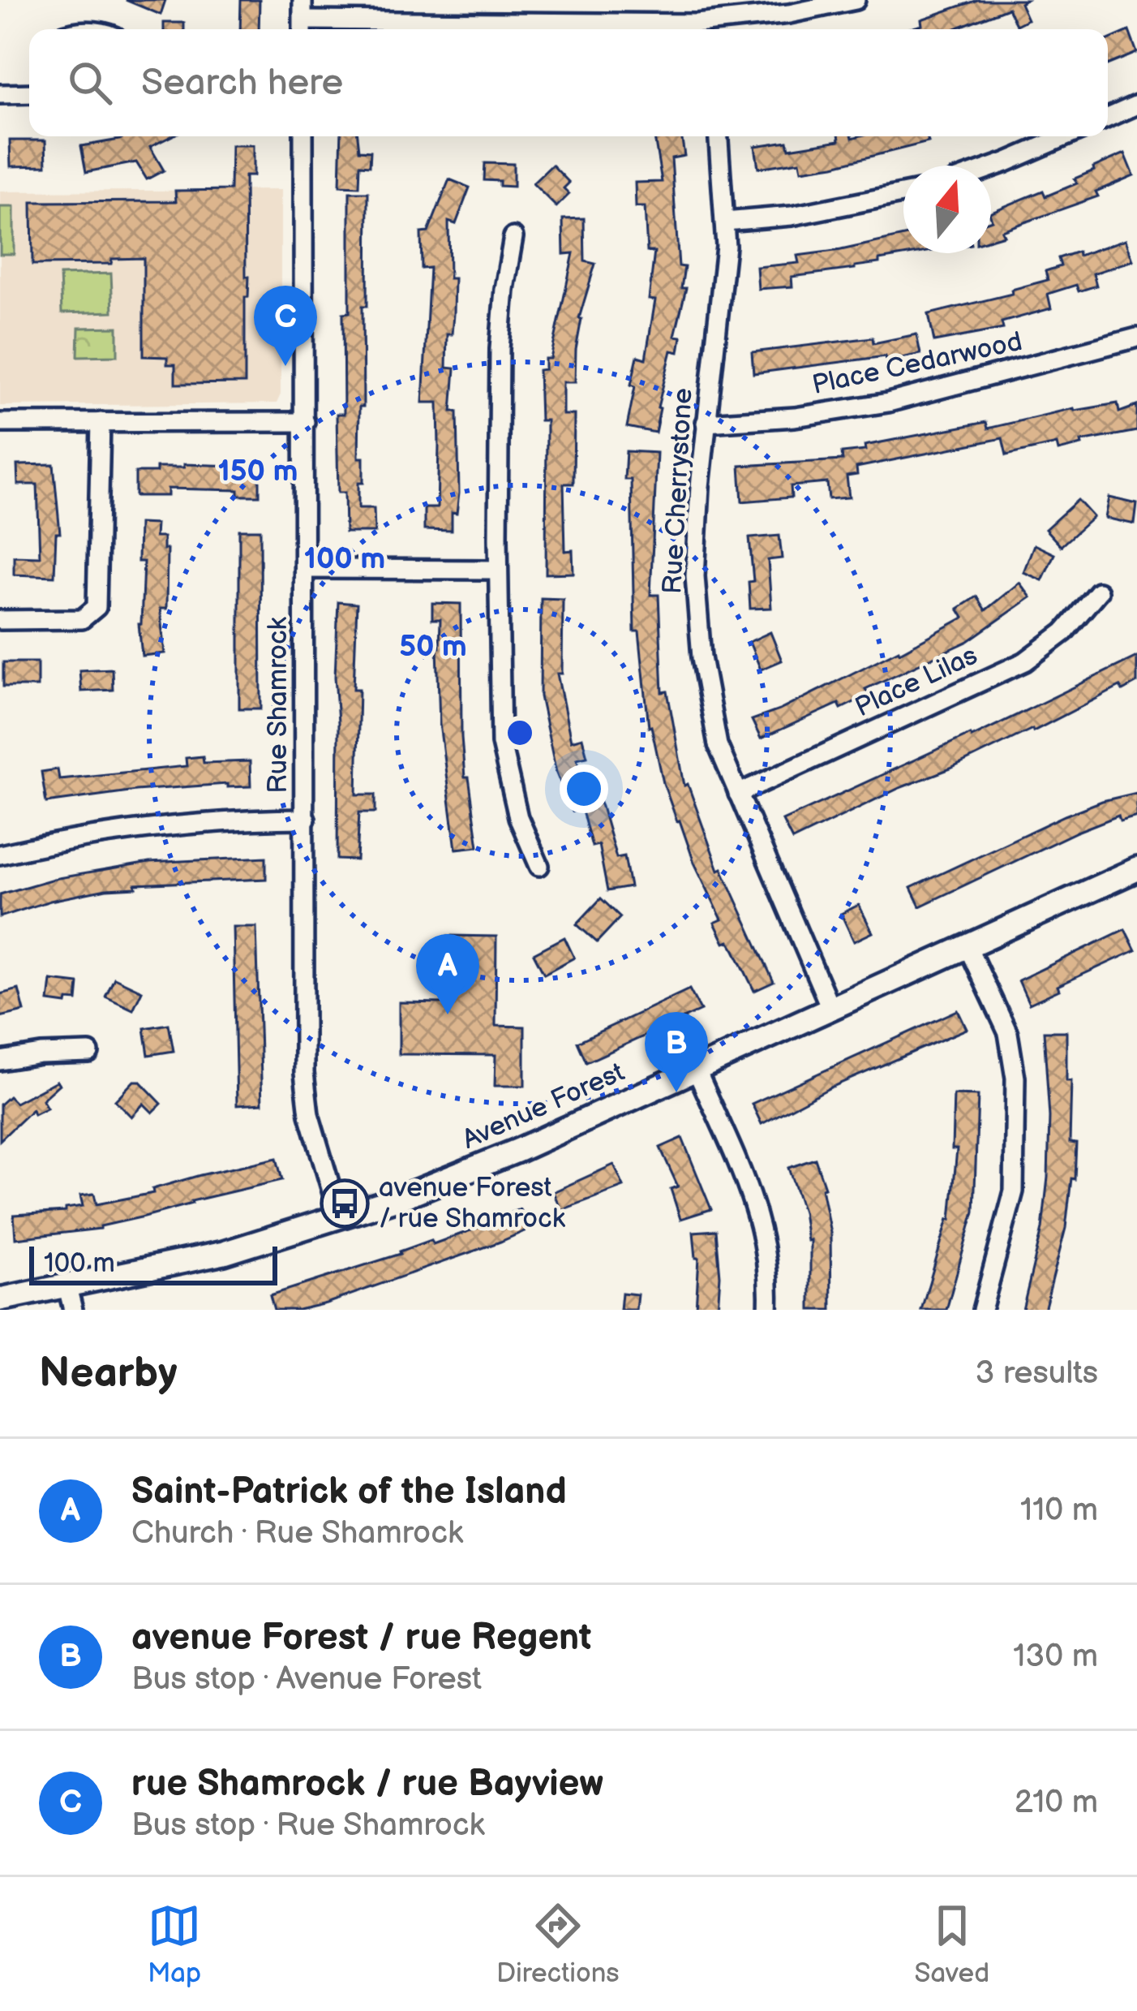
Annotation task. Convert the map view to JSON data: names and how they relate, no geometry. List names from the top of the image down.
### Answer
{
  "streets": {
    "street": [
      "Place Cedarwood",
      "Rue Cherrystone",
      "Place Lilas",
      "Rue Shamrock",
      "Avenue Forest"
    ]
  },
  "crossings": [
    ["Place Cedarwood", "Rue Cherrystone"],
    ["Rue Cherrystone", "Place Lilas"],
    ["Rue Cherrystone", "Avenue Forest"],
    ["Rue Shamrock", "Avenue Forest"]
  ],
  "places": {
    "bus stop": ["avenue Forest / rue Shamrock"]
  },
  "scale_bar": "100 m",
  "north": "top",
  "page": {
    "search": "Search here",
    "pins": ["C", "A", "B"],
    "scale": "100 m",
    "heading": ["Nearby", "3 results"],
    "list": [
      {
        "mark": "A",
        "name": "Saint-Patrick of the Island",
        "note": "Church · Rue Shamrock",
        "value": "110 m"
      },
      {
        "mark": "B",
        "name": "avenue Forest / rue Regent",
        "note": "Bus stop · Avenue Forest",
        "value": "130 m"
      },
      {
        "mark": "C",
        "name": "rue Shamrock / rue Bayview",
        "note": "Bus stop · Rue Shamrock",
        "value": "210 m"
      }
    ],
    "nav": ["Map", "Directions", "Saved"]
  },
  "rings": ["150 m", "100 m", "50 m"]
}
